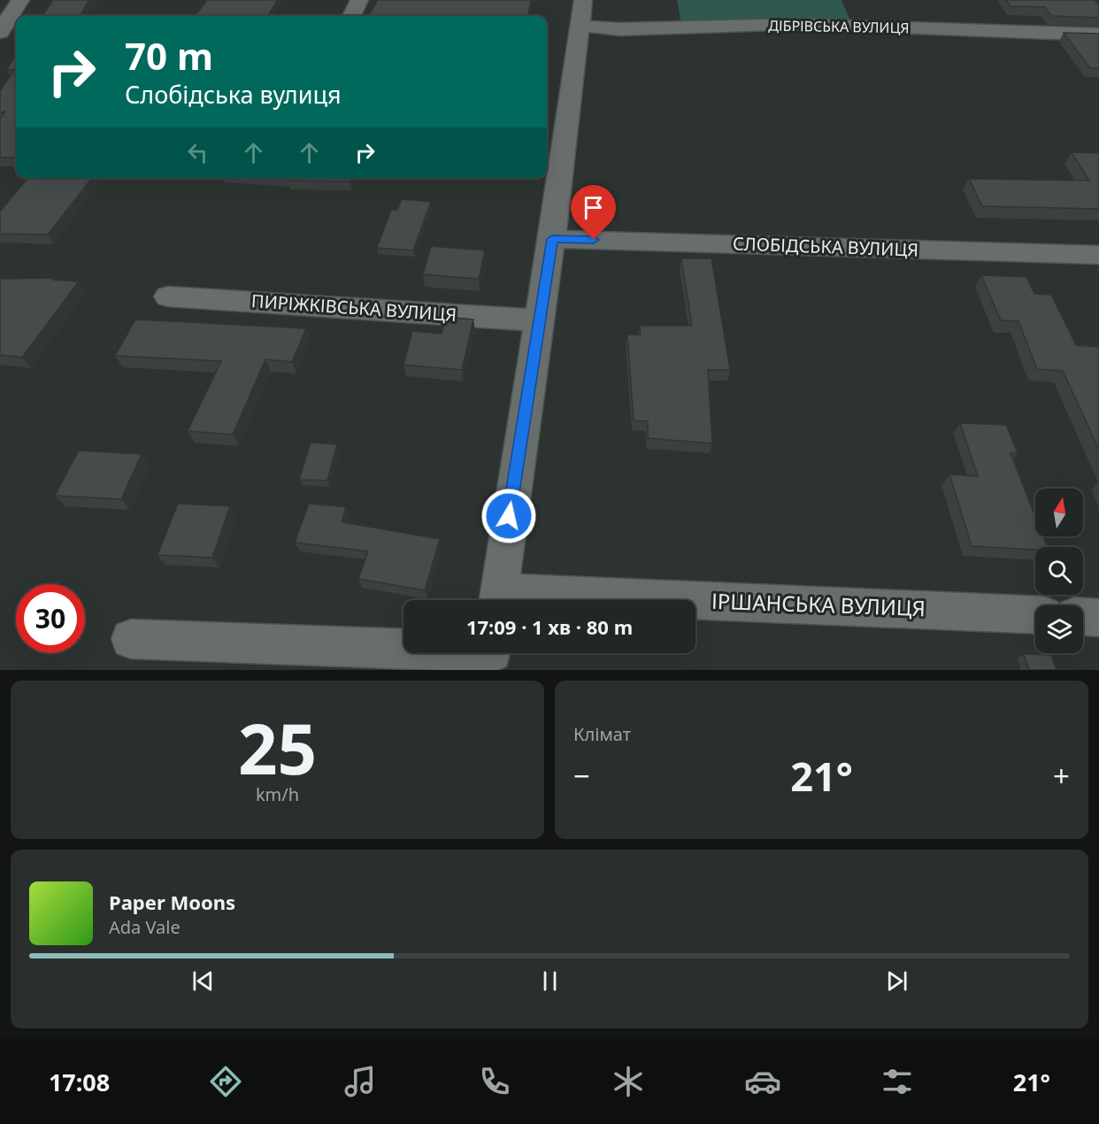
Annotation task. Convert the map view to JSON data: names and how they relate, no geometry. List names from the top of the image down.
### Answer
{
  "streets": {
    "street": [
      "ДІБРІВСЬКА ВУЛИЦЯ",
      "СЛОБІДСЬКА ВУЛИЦЯ",
      "ПИРІЖКІВСЬКА ВУЛИЦЯ",
      "ІРШАНСЬКА ВУЛИЦЯ"
    ]
  },
  "north": "top",
  "page": {
    "turn": ["70 m", "Слобідська вулиця"],
    "limit": "30",
    "trip": "17:09 · 1 хв · 80 m",
    "tile": [
      ["25", "km/h"],
      "Клімат"
    ],
    "heat": ["−", "21°", "+"],
    "song": ["Paper Moons", "Ada Vale"],
    "tabs": ["17:08", "21°"]
  }
}
